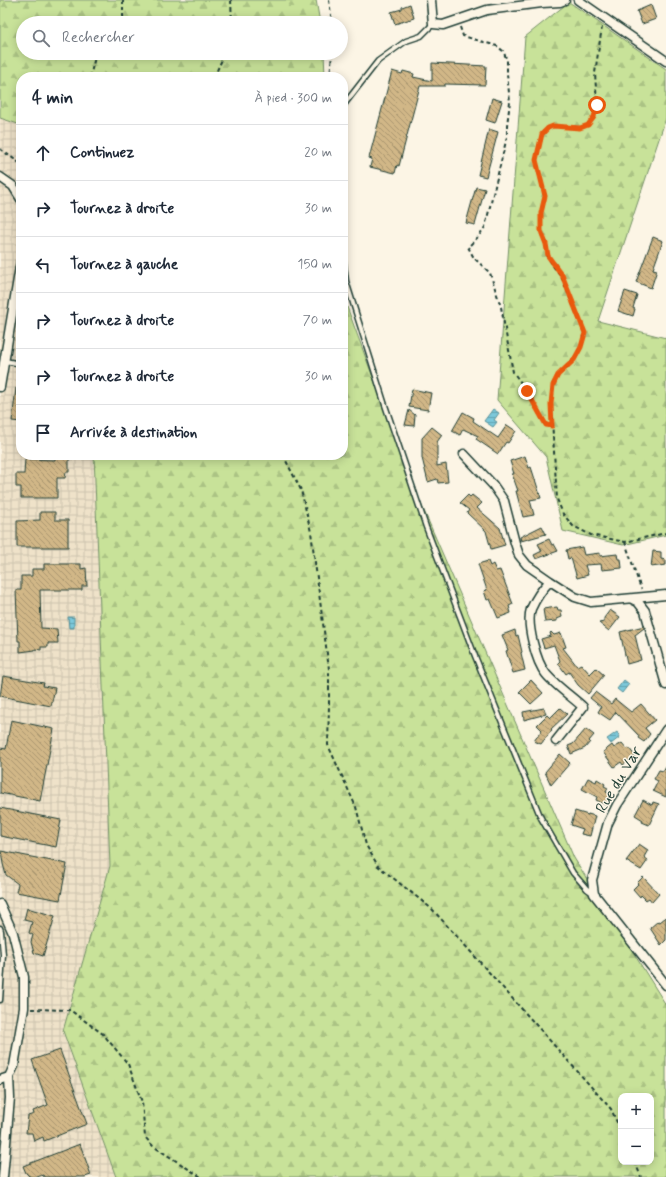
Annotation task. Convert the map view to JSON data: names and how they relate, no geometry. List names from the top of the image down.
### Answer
{
  "streets": {
    "street": ["Rue du Var"]
  },
  "page": {
    "search": "Rechercher",
    "heading": ["4 min", "À pied · 300 m"],
    "list": [
      ["Continuez", "20 m"],
      ["Tournez à droite", "30 m"],
      ["Tournez à gauche", "150 m"],
      ["Tournez à droite", "70 m"],
      ["Tournez à droite", "30 m"],
      "Arrivée à destination"
    ],
    "map_buttons": ["+", "−"]
  }
}
